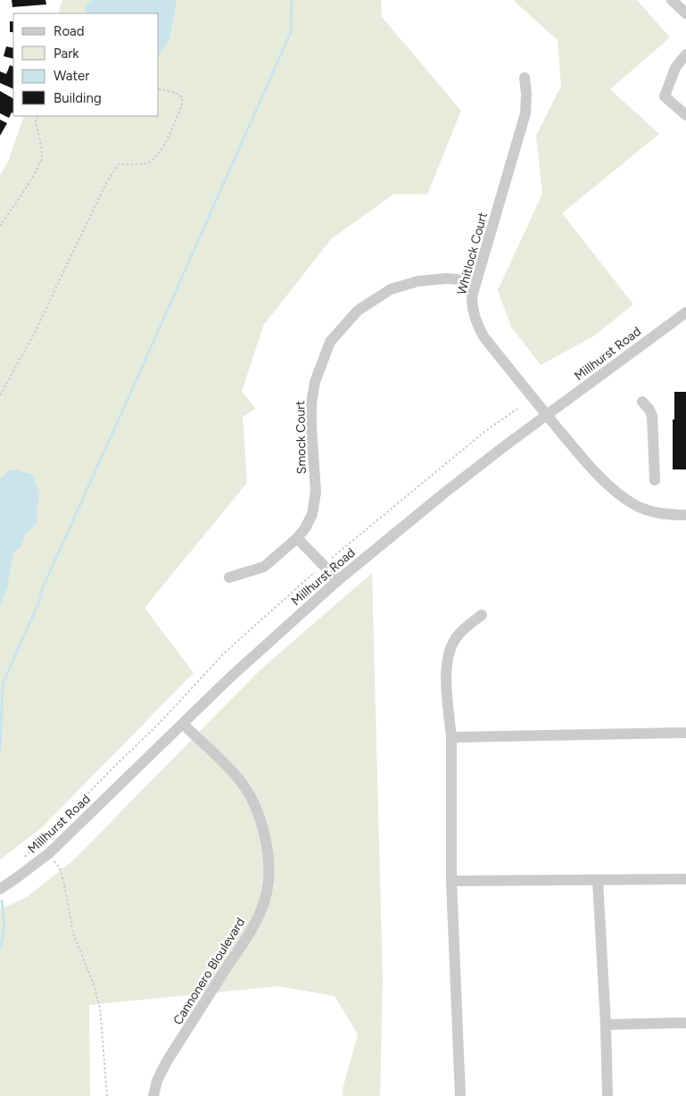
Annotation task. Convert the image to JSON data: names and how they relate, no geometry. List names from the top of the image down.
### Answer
{
  "streets": {
    "street": [
      "Whitlock Court",
      "Millhurst Road",
      "Smock Court",
      "Cannonero Bloulevard"
    ]
  },
  "crossings": [
    ["Whitlock Court", "Millhurst Road"],
    ["Whitlock Court", "Smock Court"],
    ["Millhurst Road", "Cannonero Bloulevard"]
  ],
  "legend": [
    "Road",
    "Park",
    "Water",
    "Building"
  ]
}
